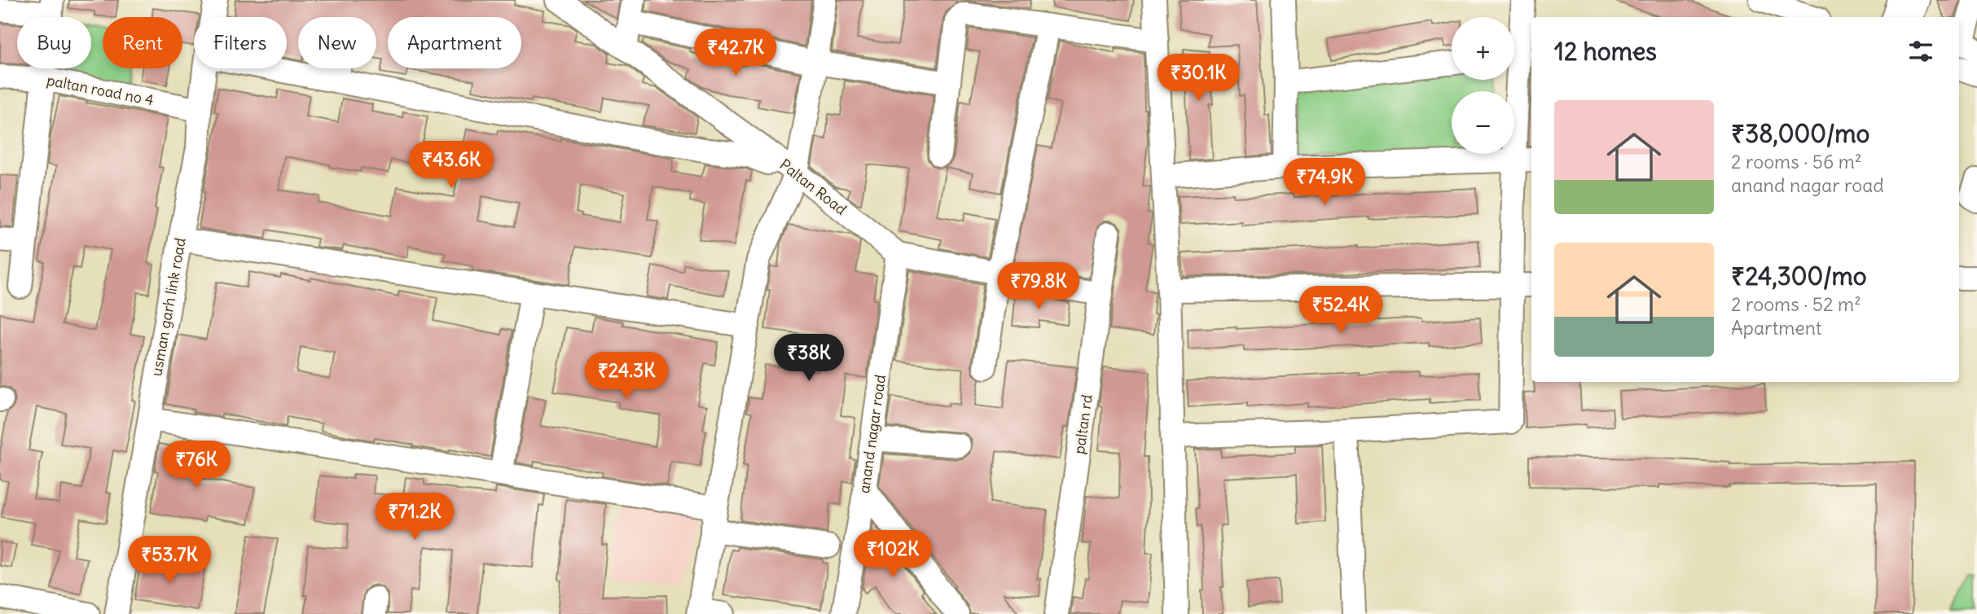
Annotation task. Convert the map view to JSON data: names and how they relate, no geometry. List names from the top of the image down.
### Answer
{
  "streets": {
    "street": [
      "paltan road no 4",
      "Paltan Road",
      "usman garh link road",
      "paltan rd",
      "anand nagar road"
    ]
  },
  "crossings": [
    ["paltan road no 4", "usman garh link road"],
    ["Paltan Road", "paltan rd"],
    ["Paltan Road", "anand nagar road"]
  ],
  "page": {
    "map_buttons": ["+", "−"],
    "chip": [
      "Buy",
      "Rent",
      "Filters",
      "New",
      "Apartment"
    ],
    "heading": "12 homes",
    "price": [
      "₹42.7K",
      "₹30.1K",
      "₹43.6K",
      "₹74.9K",
      "₹79.8K",
      "₹52.4K",
      "₹38K",
      "₹24.3K",
      "₹76K",
      "₹71.2K",
      "₹102K",
      "₹53.7K"
    ],
    "list": [
      {
        "name": "₹38,000/mo",
        "note": "2 rooms · 56 m² · anand nagar road"
      },
      {
        "name": "₹24,300/mo",
        "note": "2 rooms · 52 m² · Apartment"
      }
    ]
  }
}
